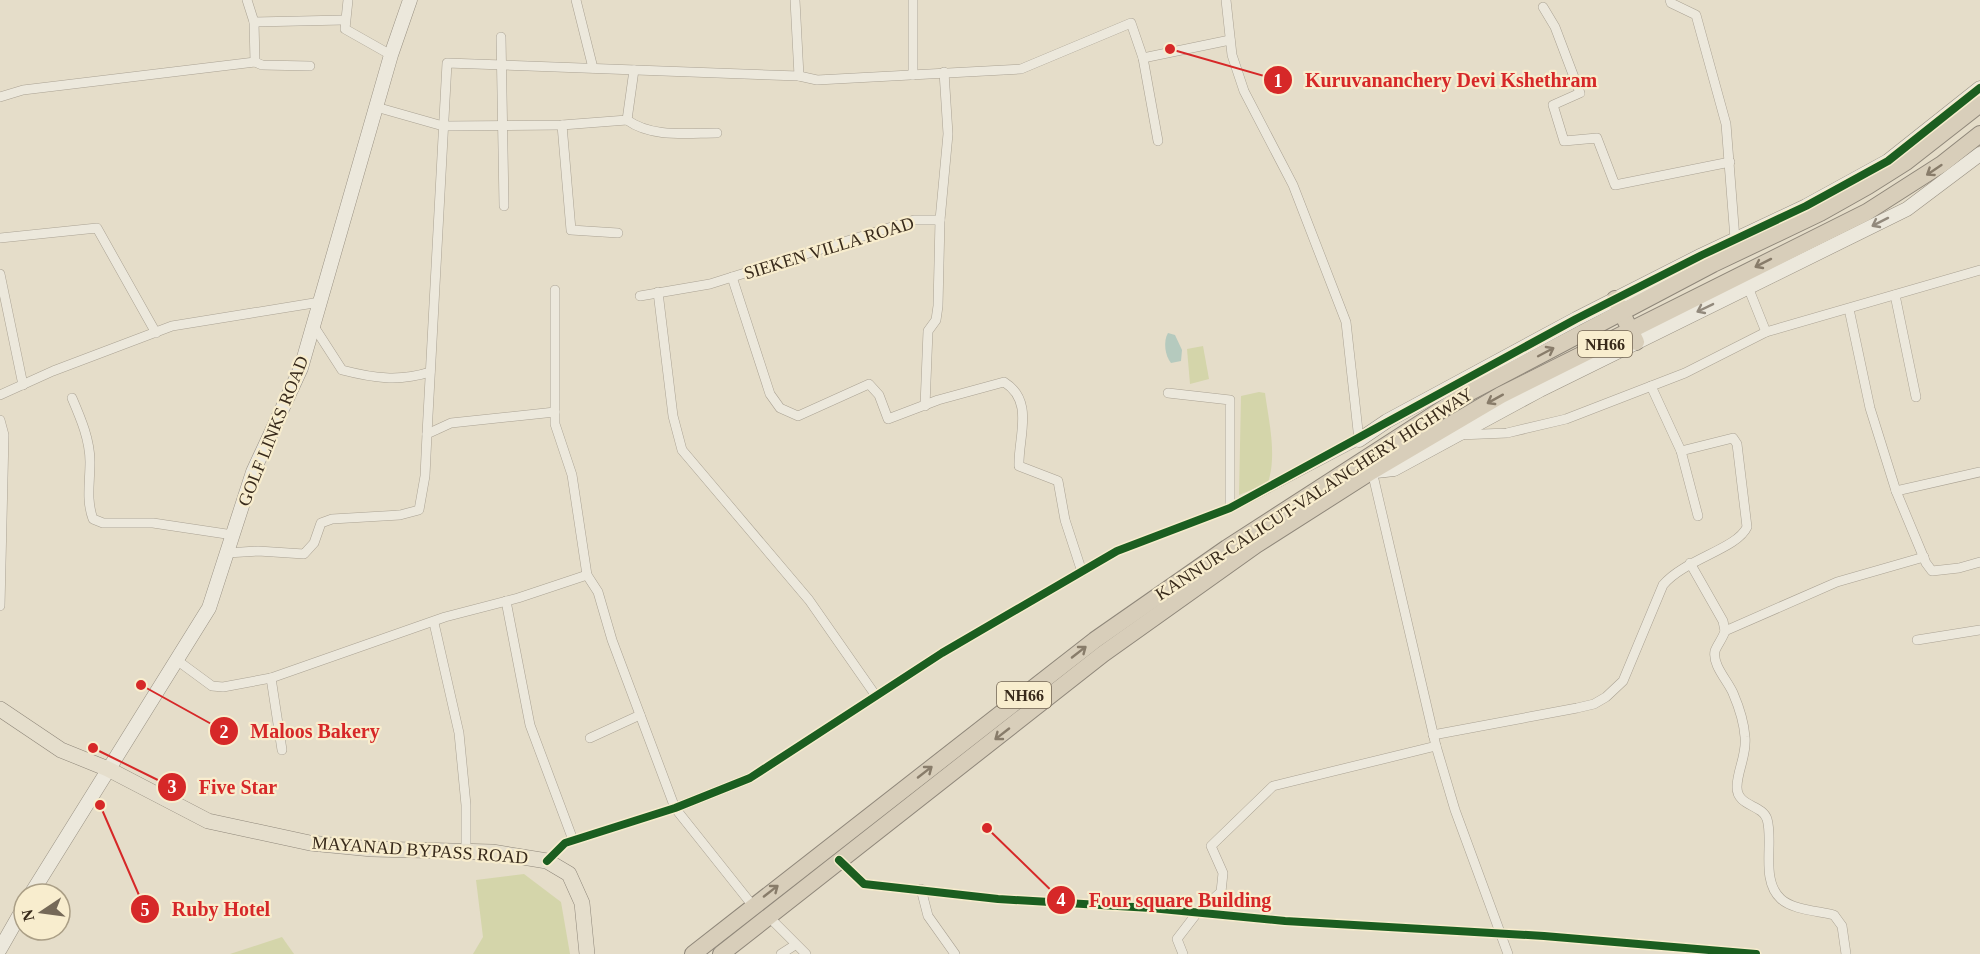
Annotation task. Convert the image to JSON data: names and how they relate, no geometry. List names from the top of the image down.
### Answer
{
  "streets": {
    "highway": ["NH66", "KANNUR-CALICUT-VALANCHERY HIGHWAY"],
    "main road": ["MAYANAD BYPASS ROAD"],
    "street": ["SIEKEN VILLA ROAD", "GOLF LINKS ROAD"]
  },
  "crossings": [
    ["GOLF LINKS ROAD", "MAYANAD BYPASS ROAD"]
  ],
  "places": [
    "Kuruvananchery Devi Kshethram",
    "Maloos Bakery",
    "Five Star",
    "Ruby Hotel",
    "Four square Building"
  ],
  "north": "left"
}
